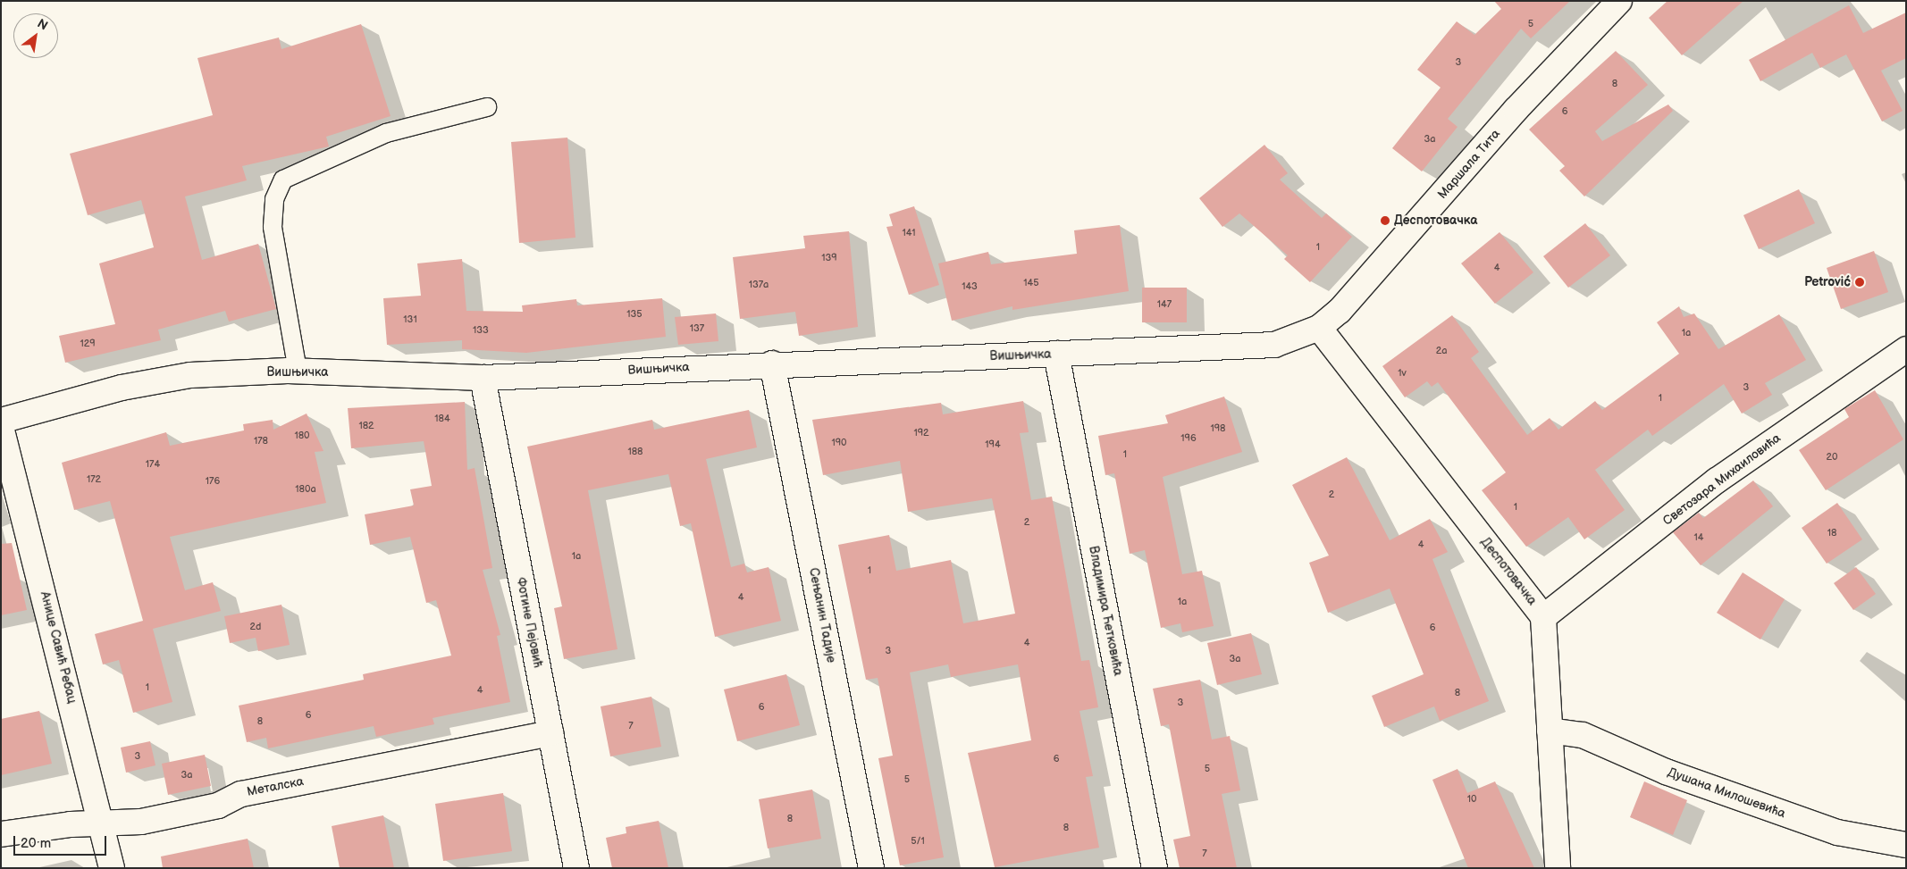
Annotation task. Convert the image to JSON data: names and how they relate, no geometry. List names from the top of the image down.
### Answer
{
  "streets": {
    "street": [
      "Маршала Тита",
      "Вишњичка",
      "Светозара Михаиловића",
      "Деспотовачка",
      "Владимира Ћетковића",
      "Сењанин Тадије",
      "Фотине Пејовић",
      "Анице Савић Ребац",
      "Металска",
      "Душана Милошевића"
    ]
  },
  "crossings": [
    ["Маршала Тита", "Вишњичка"],
    ["Маршала Тита", "Деспотовачка"],
    ["Вишњичка", "Деспотовачка"],
    ["Вишњичка", "Владимира Ћетковића"],
    ["Вишњичка", "Сењанин Тадије"],
    ["Вишњичка", "Фотине Пејовић"],
    ["Светозара Михаиловића", "Деспотовачка"],
    ["Деспотовачка", "Душана Милошевића"],
    ["Фотине Пејовић", "Металска"],
    ["Анице Савић Ребац", "Металска"]
  ],
  "places": ["Деспотовачка", "Petrović"],
  "house_numbers": [
    "5",
    "3",
    "8",
    "6",
    "3a",
    "141",
    "1",
    "139",
    "4",
    "145",
    "137a",
    "143",
    "147",
    "135",
    "131",
    "137",
    "133",
    "1a",
    "129",
    "2a",
    "1v",
    "3",
    "1",
    "184",
    "182",
    "198",
    "192",
    "180",
    "196",
    "178",
    "190",
    "194",
    "188",
    "1",
    "20",
    "174",
    "172",
    "176",
    "180a",
    "2",
    "1",
    "2",
    "18",
    "14",
    "4",
    "1a",
    "1",
    "4",
    "1a",
    "2d",
    "6",
    "4",
    "3",
    "3a",
    "1",
    "4",
    "8",
    "3",
    "6",
    "6",
    "8",
    "7",
    "3",
    "6",
    "5",
    "3a",
    "5",
    "10",
    "8",
    "8",
    "5/1",
    "7"
  ],
  "scale_bar": "20 m",
  "north": "top right"
}
